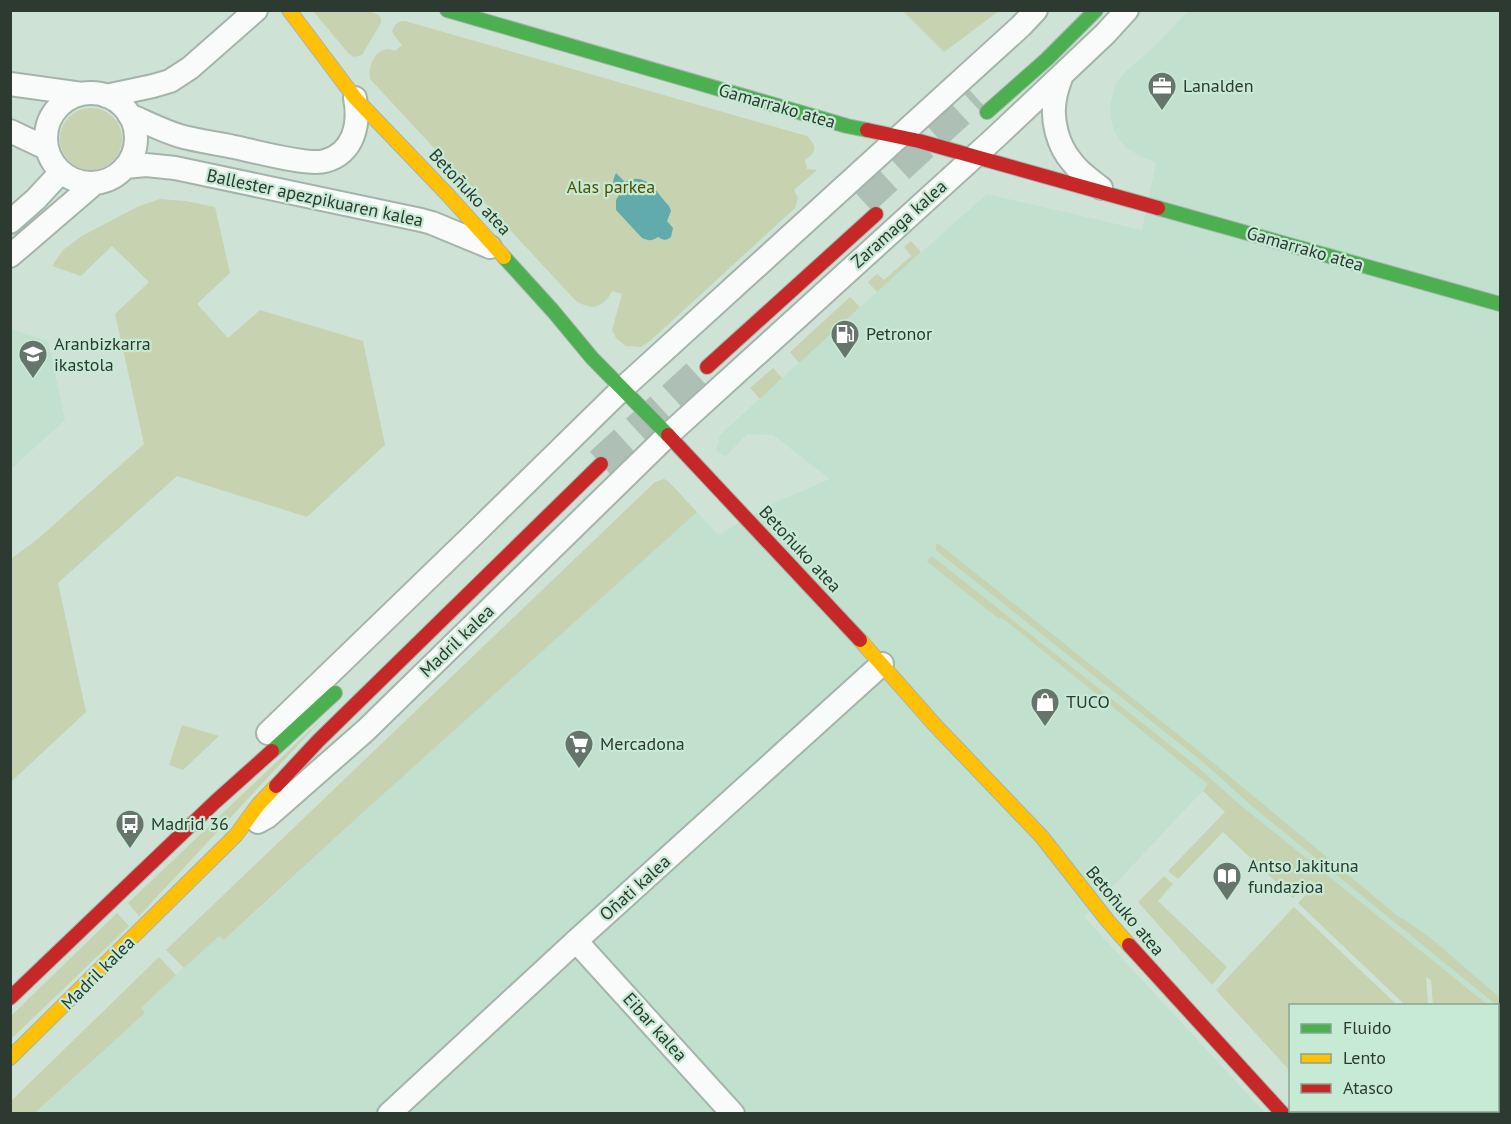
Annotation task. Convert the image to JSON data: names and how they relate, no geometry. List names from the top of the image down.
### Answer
{
  "streets": {
    "main road": [
      "Gamarrako atea",
      "Betoñuko atea",
      "Zaramaga kalea",
      "Madril kalea"
    ],
    "street": ["Ballester apezpikuaren kalea", "Oñati kalea", "Eibar kalea"]
  },
  "crossings": [
    ["Gamarrako atea", "Zaramaga kalea"],
    ["Betoñuko atea", "Ballester apezpikuaren kalea"],
    ["Betoñuko atea", "Zaramaga kalea"],
    ["Betoñuko atea", "Madril kalea"],
    ["Betoñuko atea", "Oñati kalea"],
    ["Zaramaga kalea", "Madril kalea"],
    ["Oñati kalea", "Eibar kalea"]
  ],
  "parks": ["Alas parkea"],
  "places": {
    "office": ["Lanalden"],
    "fuel station": ["Petronor"],
    "school or university": ["Aranbizkarra ikastola"],
    "shop": ["TUCO"],
    "supermarket": ["Mercadona"],
    "bus stop": ["Madrid 36"],
    "library": ["Antso Jakituna fundazioa"]
  },
  "legend": ["Fluido", "Lento", "Atasco"]
}
